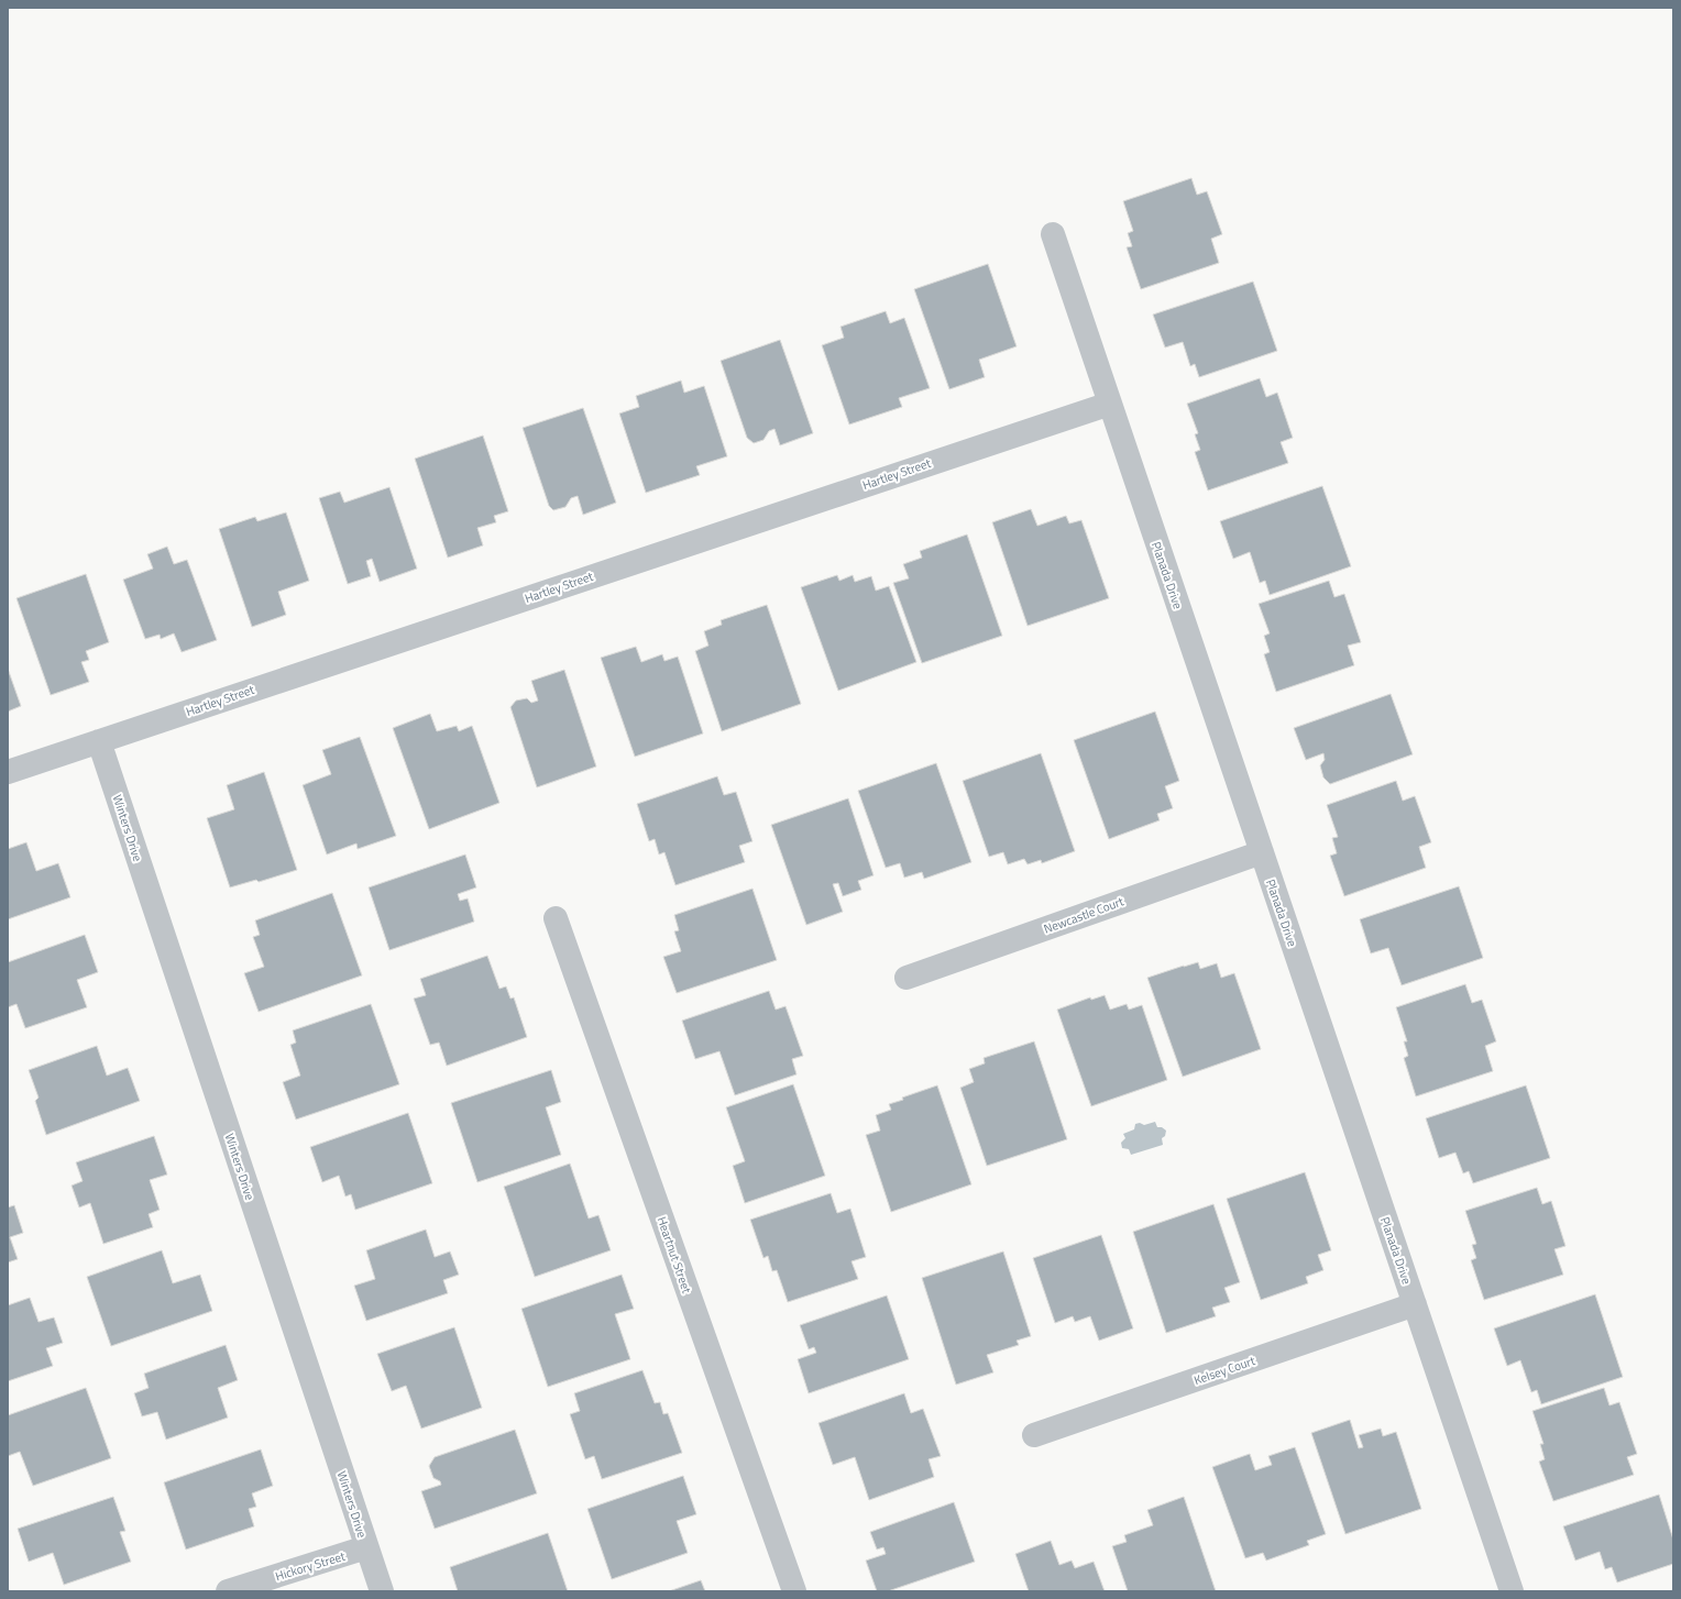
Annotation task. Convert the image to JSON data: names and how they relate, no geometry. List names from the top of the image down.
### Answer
{
  "streets": {
    "street": [
      "Hartley Street",
      "Planada Drive",
      "Winters Drive",
      "Newcastle Court",
      "Heartnut Street",
      "Kelsey Court",
      "Hickory Street"
    ]
  },
  "crossings": [
    ["Hartley Street", "Planada Drive"],
    ["Hartley Street", "Winters Drive"],
    ["Planada Drive", "Newcastle Court"],
    ["Planada Drive", "Kelsey Court"],
    ["Winters Drive", "Hickory Street"]
  ]
}
